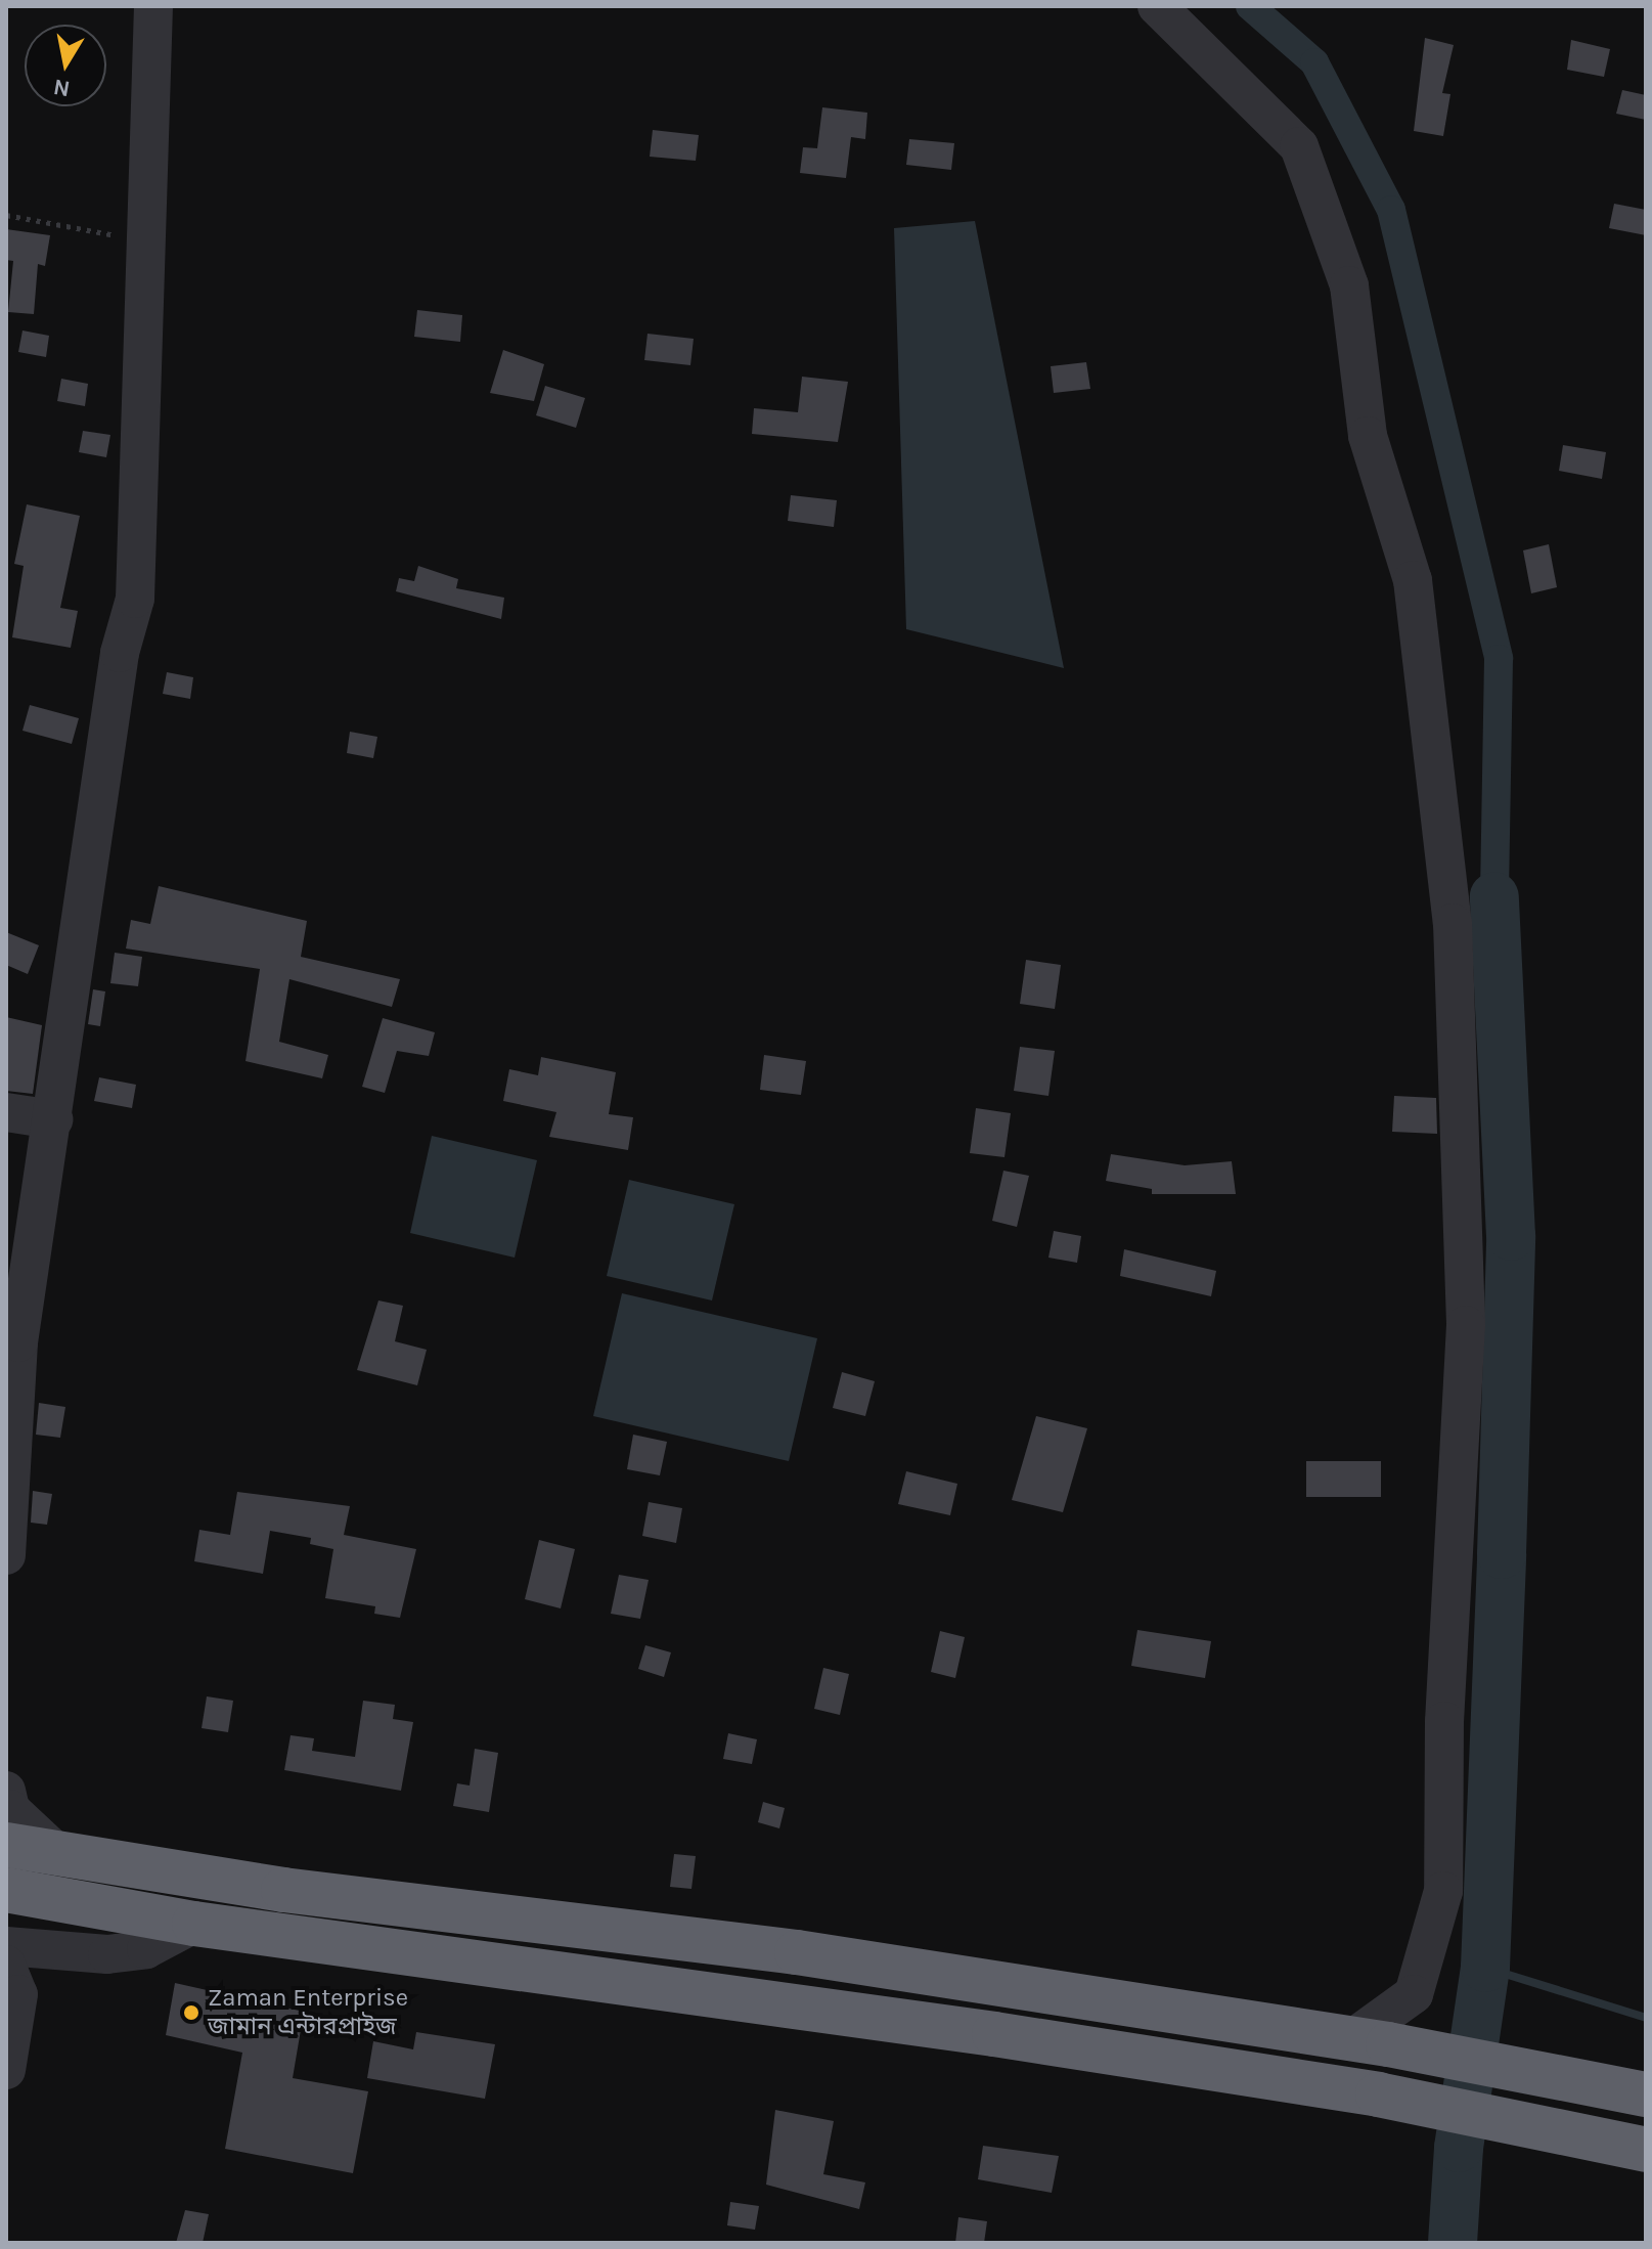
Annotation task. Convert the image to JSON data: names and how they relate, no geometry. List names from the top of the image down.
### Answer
{
  "places": ["Zaman Enterprise জামান এন্টারপ্রাইজ"],
  "north": "bottom"
}
